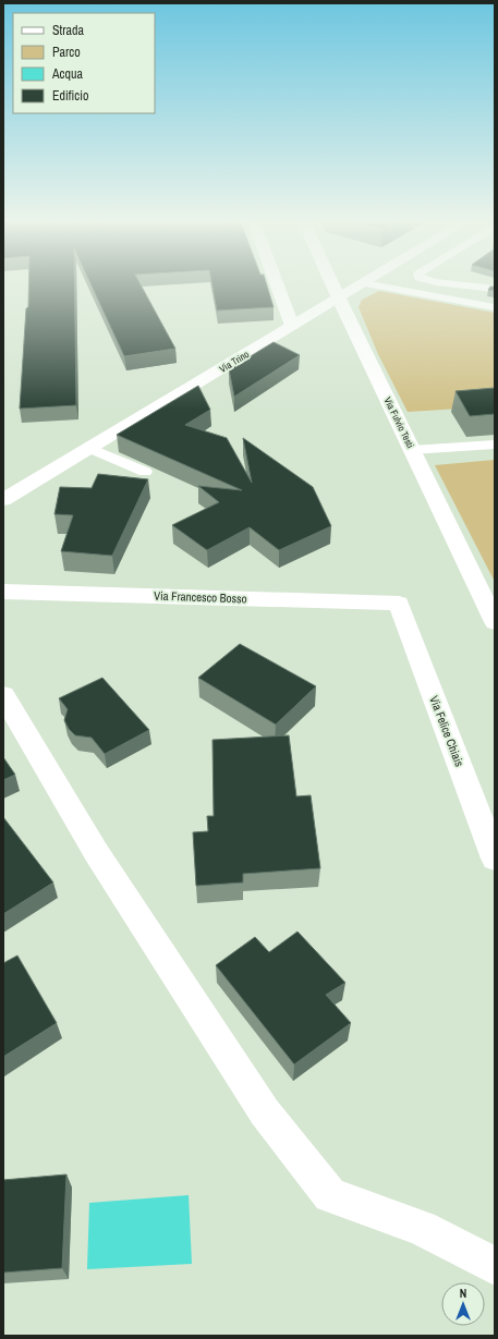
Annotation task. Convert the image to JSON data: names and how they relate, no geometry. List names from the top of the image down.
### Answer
{
  "streets": {
    "street": [
      "Via Trino",
      "Via Fulvio Testi",
      "Via Francesco Bosso",
      "Via Felice Chiais"
    ]
  },
  "crossings": [
    ["Via Trino", "Via Fulvio Testi"],
    ["Via Francesco Bosso", "Via Felice Chiais"]
  ],
  "legend": [
    "Strada",
    "Parco",
    "Acqua",
    "Edificio"
  ],
  "north": "top"
}
